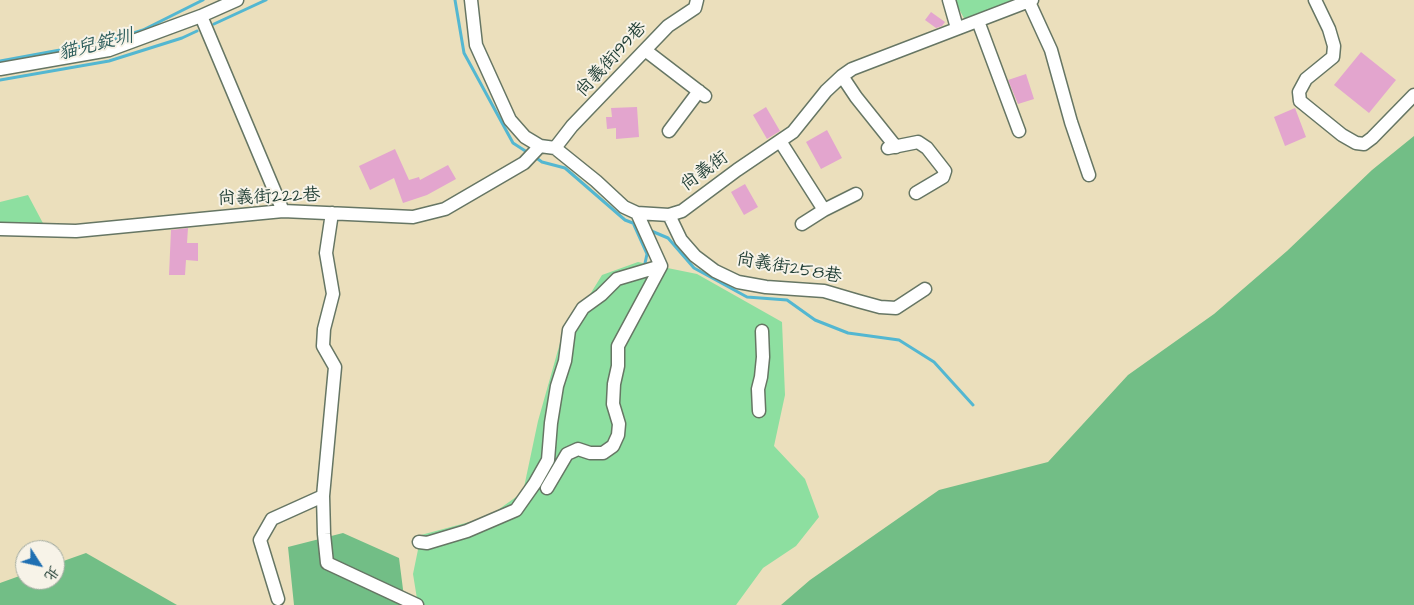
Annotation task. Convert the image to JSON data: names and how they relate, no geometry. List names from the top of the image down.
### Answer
{
  "streets": {
    "street": [
      "尚義街199巷",
      "尚義街",
      "尚義街222巷",
      "尚義街258巷"
    ]
  },
  "crossings": [
    ["尚義街199巷", "尚義街"],
    ["尚義街", "尚義街258巷"]
  ],
  "water": ["貓兒錠圳"],
  "north": "bottom right"
}
